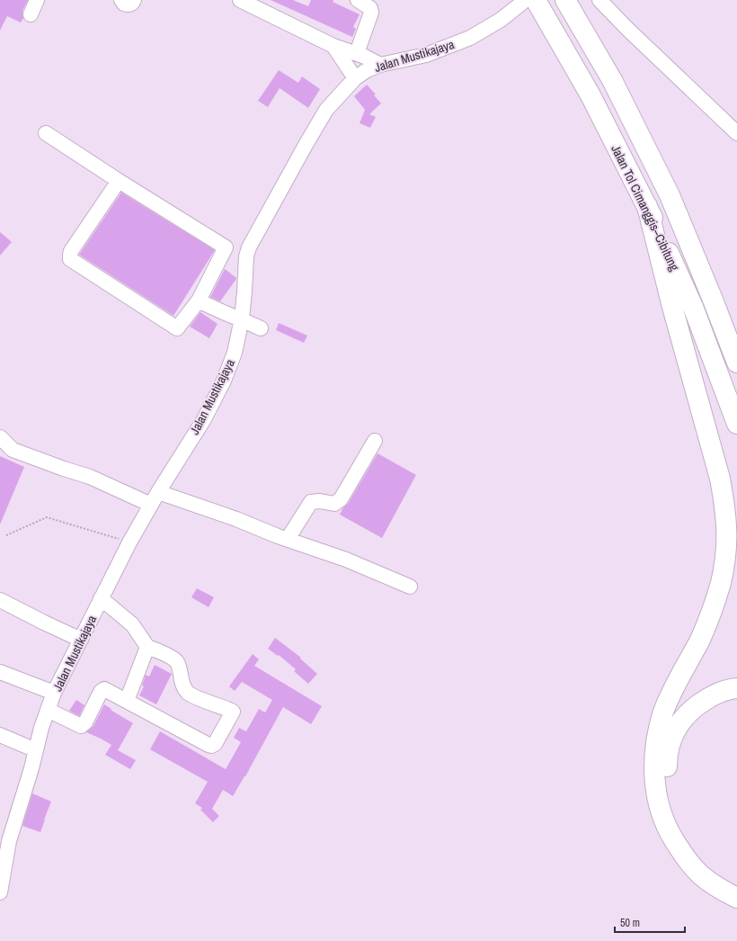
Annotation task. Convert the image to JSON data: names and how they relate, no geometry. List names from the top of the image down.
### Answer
{
  "streets": {
    "highway": ["Jalan Tol Cimanggis–Cibitung"],
    "street": ["Jalan Mustikajaya"]
  },
  "crossings": [
    ["Jalan Mustikajaya", "Jalan Tol Cimanggis–Cibitung"]
  ],
  "scale_bar": "50 m"
}
